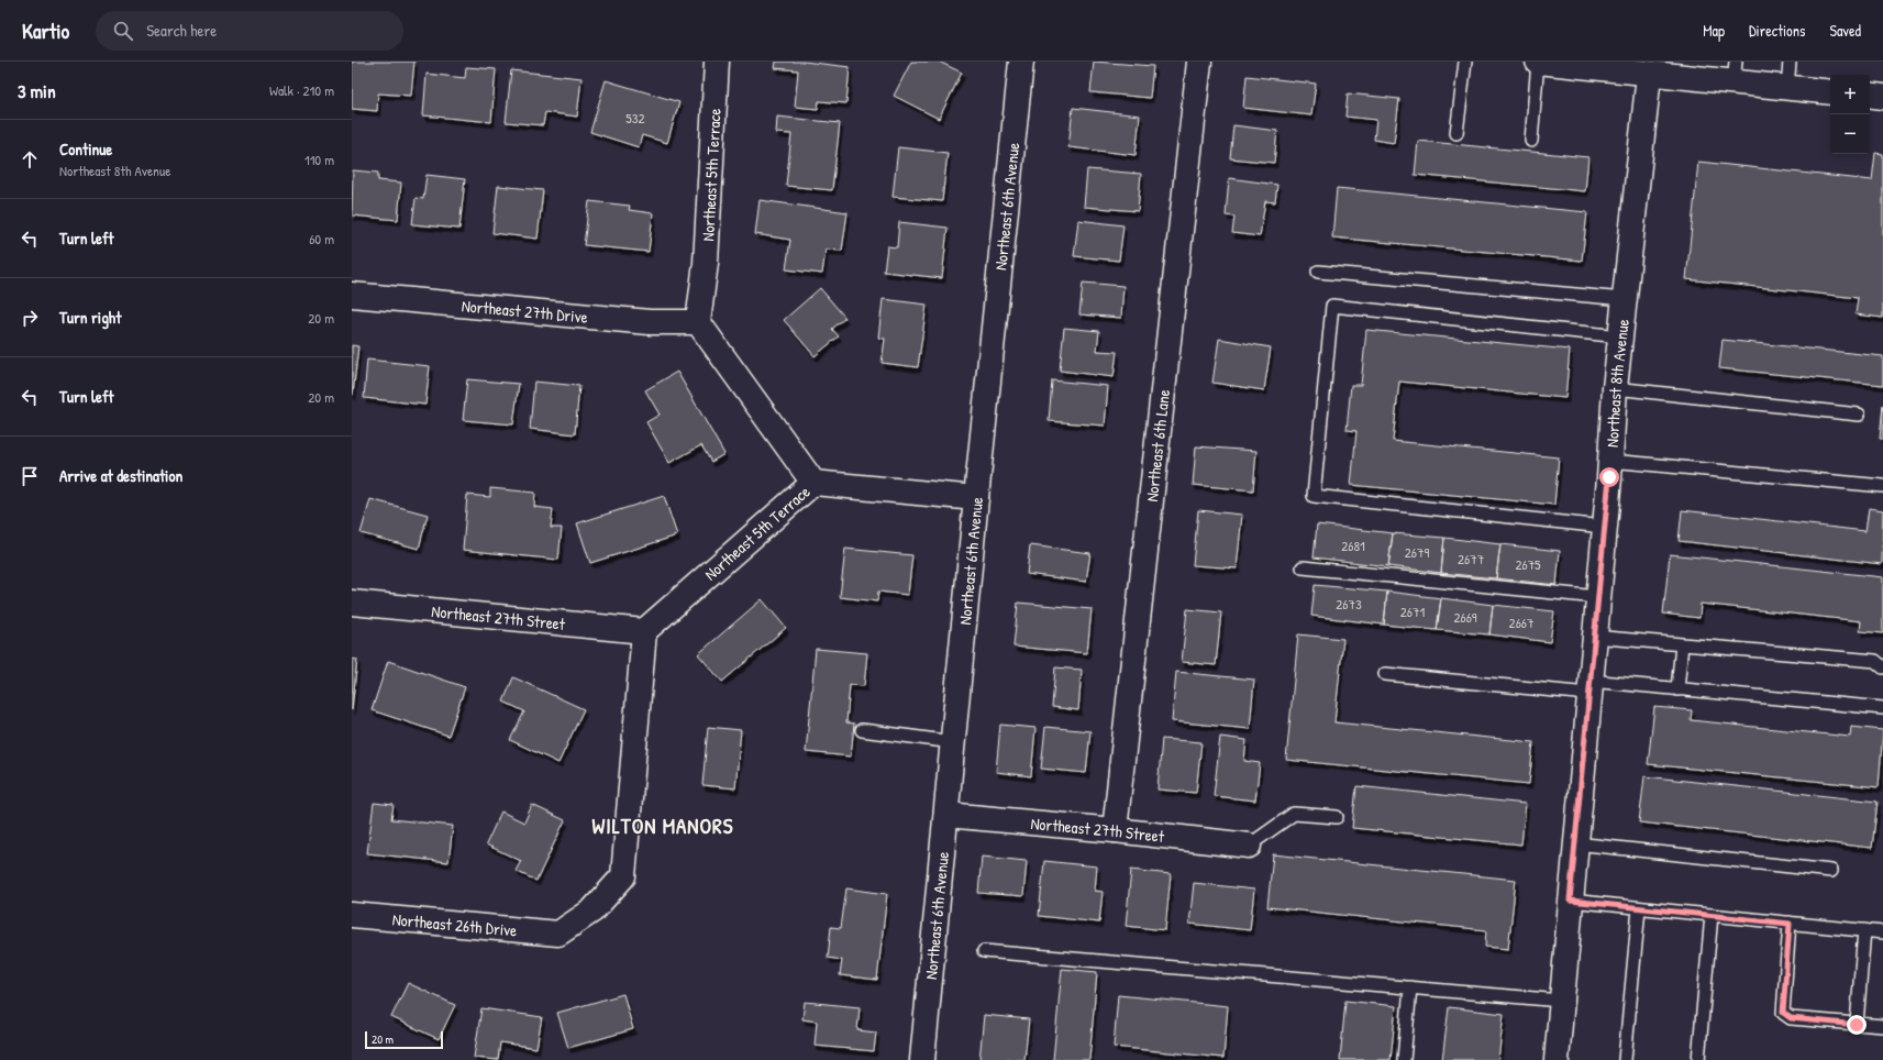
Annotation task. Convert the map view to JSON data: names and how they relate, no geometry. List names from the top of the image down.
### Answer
{
  "streets": {
    "street": [
      "Northeast 5th Terrace",
      "Northeast 6th Avenue",
      "Northeast 27th Drive",
      "Northeast 8th Avenue",
      "Northeast 6th Lane",
      "Northeast 27th Street",
      "Northeast 26th Drive"
    ]
  },
  "crossings": [
    ["Northeast 5th Terrace", "Northeast 27th Drive"],
    ["Northeast 5th Terrace", "Northeast 27th Street"],
    ["Northeast 5th Terrace", "Northeast 26th Drive"],
    ["Northeast 6th Avenue", "Northeast 27th Street"],
    ["Northeast 6th Lane", "Northeast 27th Street"],
    ["Northeast 27th Street", "Northeast 26th Drive"]
  ],
  "districts": ["WILTON MANORS"],
  "house_numbers": [
    "532",
    "2681",
    "2679",
    "2677",
    "2675",
    "2673",
    "2671",
    "2669",
    "2667"
  ],
  "scale_bar": "20 m",
  "page": {
    "header": "Kartio",
    "search": "Search here",
    "nav": ["Map", "Directions", "Saved"],
    "heading": ["3 min", "Walk · 210 m"],
    "map_buttons": ["+", "−"],
    "list": [
      ["Continue", "Northeast 8th Avenue", "110 m"],
      ["Turn left", "60 m"],
      ["Turn right", "20 m"],
      ["Turn left", "20 m"],
      "Arrive at destination"
    ],
    "scale": "20 m"
  }
}
